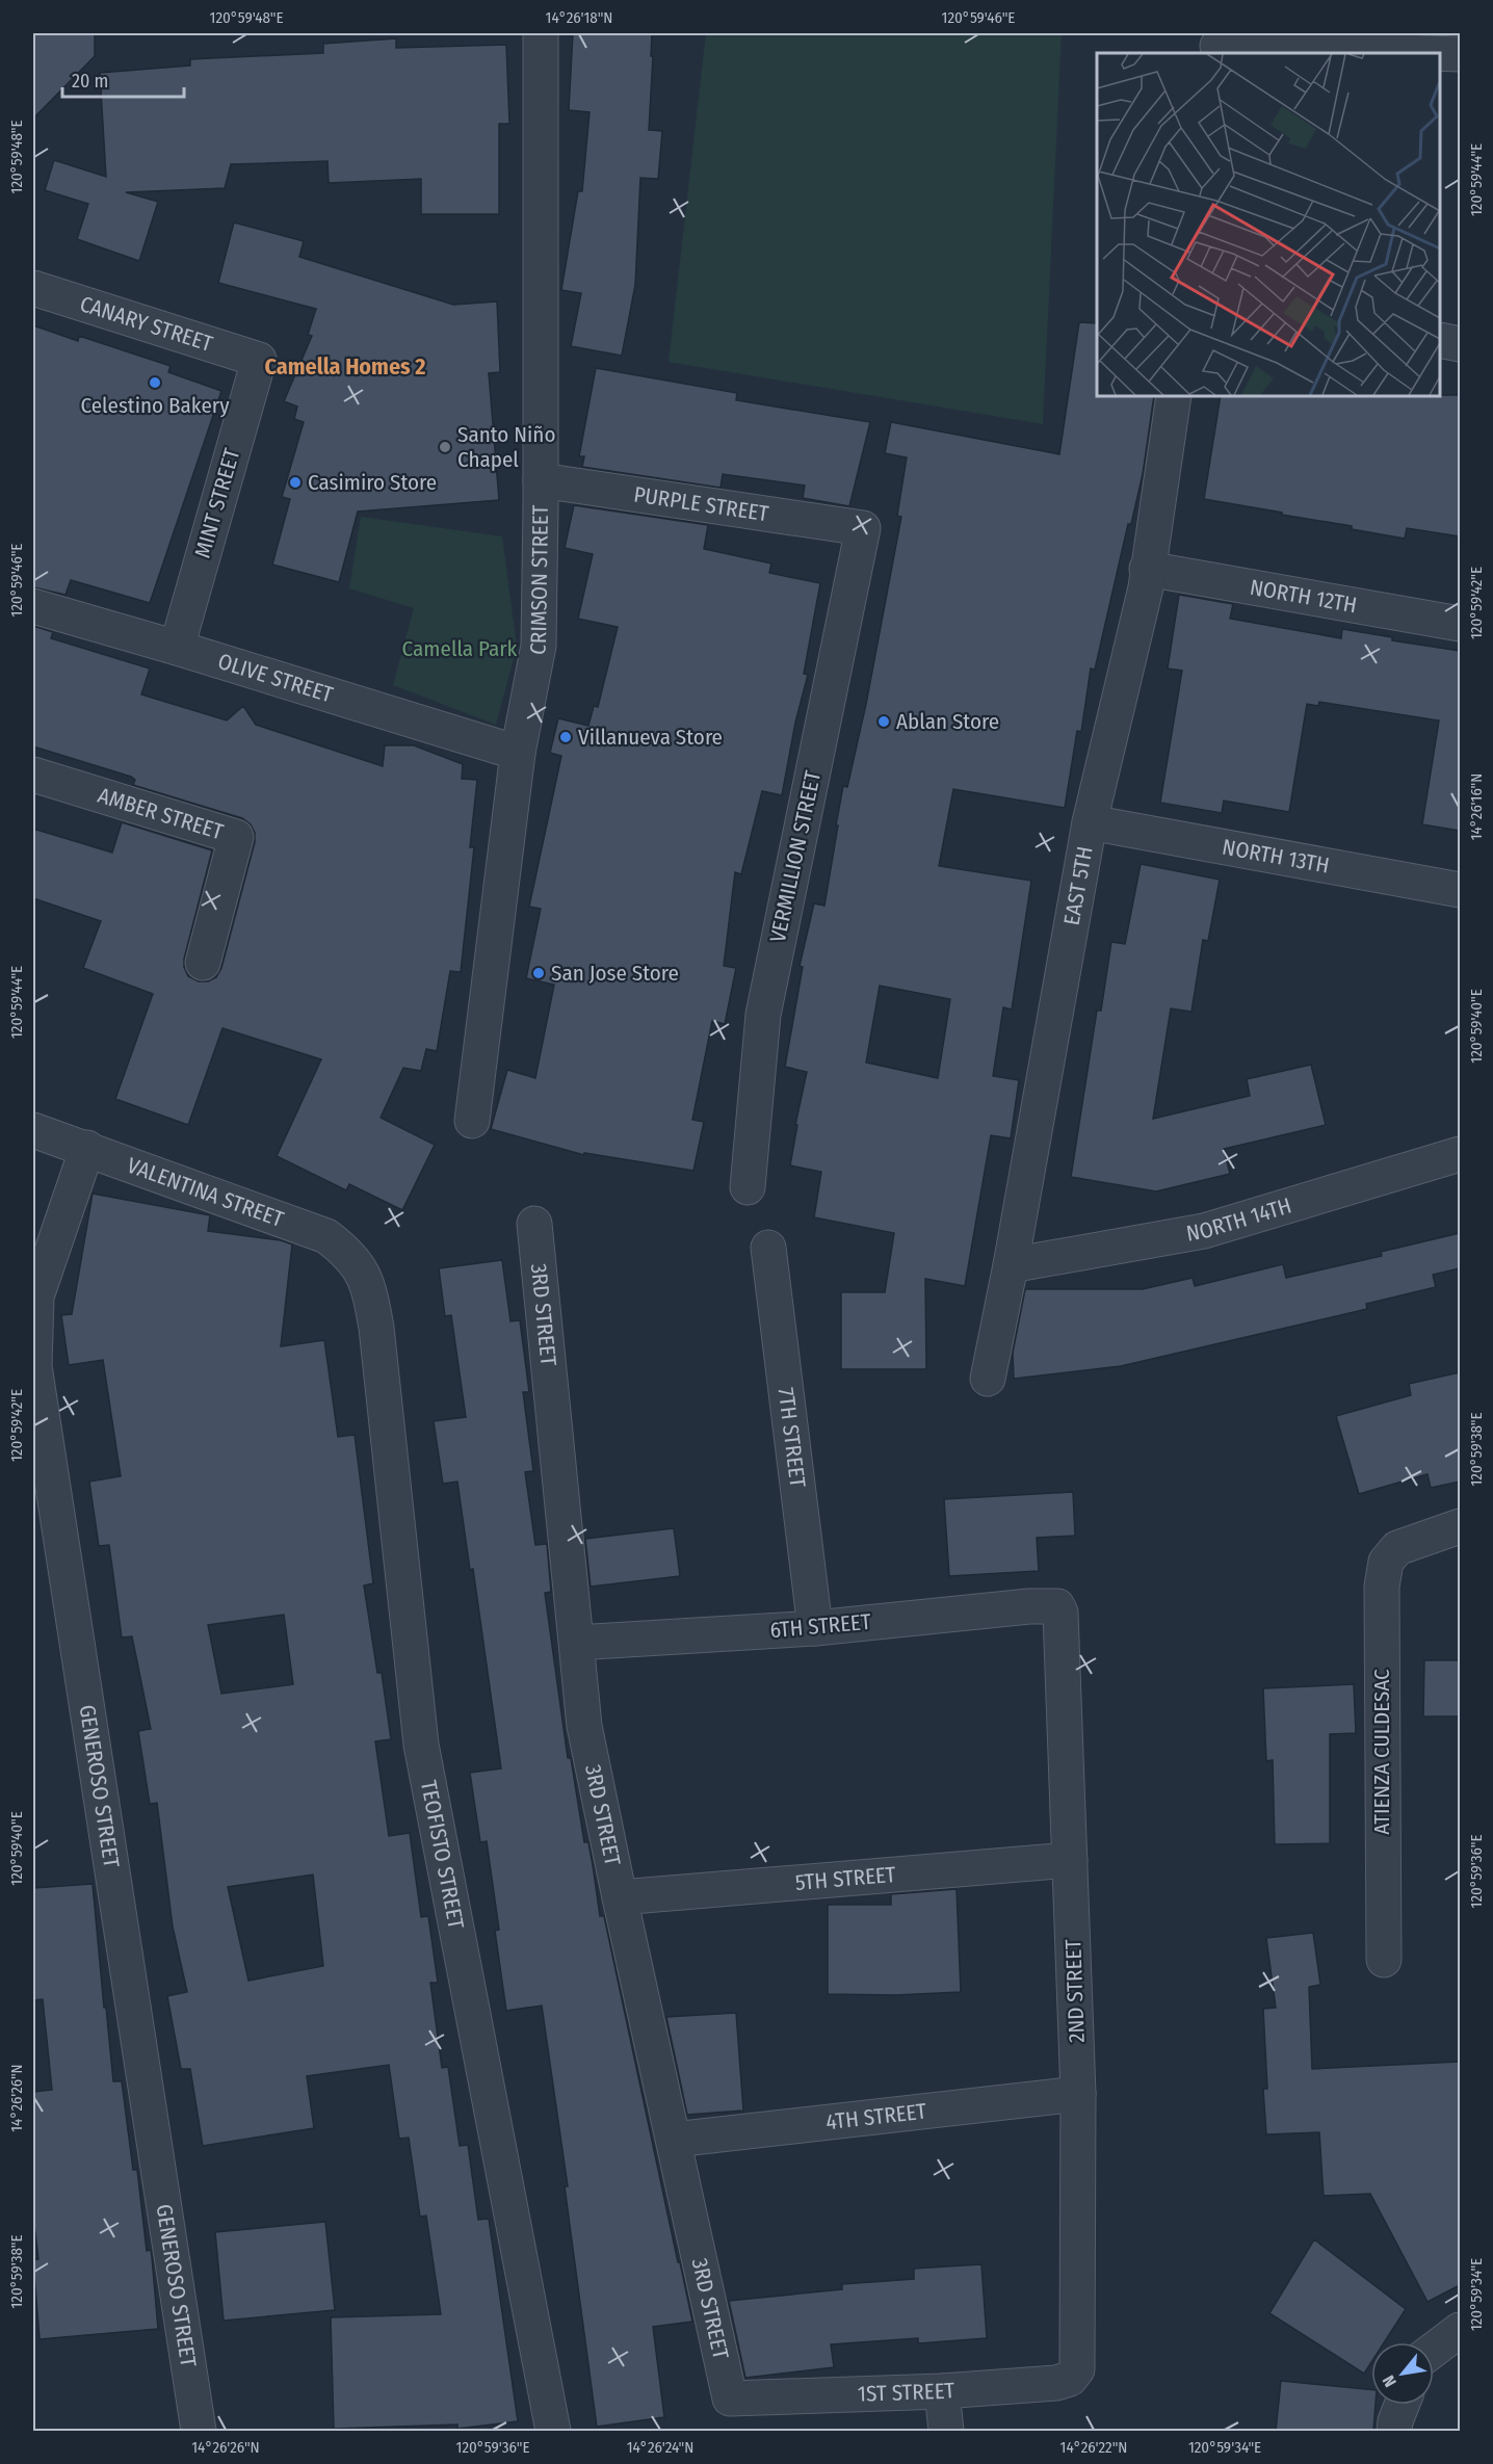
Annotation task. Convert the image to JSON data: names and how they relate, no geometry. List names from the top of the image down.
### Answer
{
  "streets": {
    "street": [
      "CANARY STREET",
      "MINT STREET",
      "PURPLE STREET",
      "CRIMSON STREET",
      "NORTH 12TH",
      "OLIVE STREET",
      "AMBER STREET",
      "VERMILLION STREET",
      "NORTH 13TH",
      "EAST 5TH",
      "VALENTINA STREET",
      "NORTH 14TH",
      "3RD STREET",
      "7TH STREET",
      "6TH STREET",
      "ATIENZA CULDESAC",
      "GENEROSO STREET",
      "TEOFISTO STREET",
      "5TH STREET",
      "2ND STREET",
      "4TH STREET",
      "1ST STREET"
    ]
  },
  "crossings": [
    ["CANARY STREET", "MINT STREET"],
    ["MINT STREET", "OLIVE STREET"],
    ["PURPLE STREET", "CRIMSON STREET"],
    ["PURPLE STREET", "VERMILLION STREET"],
    ["CRIMSON STREET", "OLIVE STREET"],
    ["NORTH 12TH", "EAST 5TH"],
    ["NORTH 13TH", "EAST 5TH"],
    ["EAST 5TH", "NORTH 14TH"],
    ["VALENTINA STREET", "GENEROSO STREET"],
    ["VALENTINA STREET", "TEOFISTO STREET"],
    ["3RD STREET", "6TH STREET"],
    ["3RD STREET", "5TH STREET"],
    ["3RD STREET", "4TH STREET"],
    ["3RD STREET", "1ST STREET"],
    ["7TH STREET", "6TH STREET"],
    ["6TH STREET", "2ND STREET"],
    ["5TH STREET", "2ND STREET"],
    ["2ND STREET", "4TH STREET"],
    ["2ND STREET", "1ST STREET"]
  ],
  "districts": ["Camella Homes 2"],
  "parks": ["Camella Park"],
  "places": [
    "Celestino Bakery",
    "Santo Niño Chapel",
    "Casimiro Store",
    "Ablan Store",
    "Villanueva Store",
    "San Jose Store"
  ],
  "scale_bar": "20 m",
  "north": "bottom left",
  "coordinates": [
    "120°59'48\"E",
    "14°26'18\"N",
    "120°59'46\"E",
    "120°59'44\"E",
    "120°59'42\"E",
    "14°26'16\"N",
    "120°59'40\"E",
    "120°59'38\"E",
    "120°59'36\"E",
    "14°26'26\"N",
    "120°59'34\"E",
    "14°26'24\"N",
    "14°26'22\"N"
  ]
}
